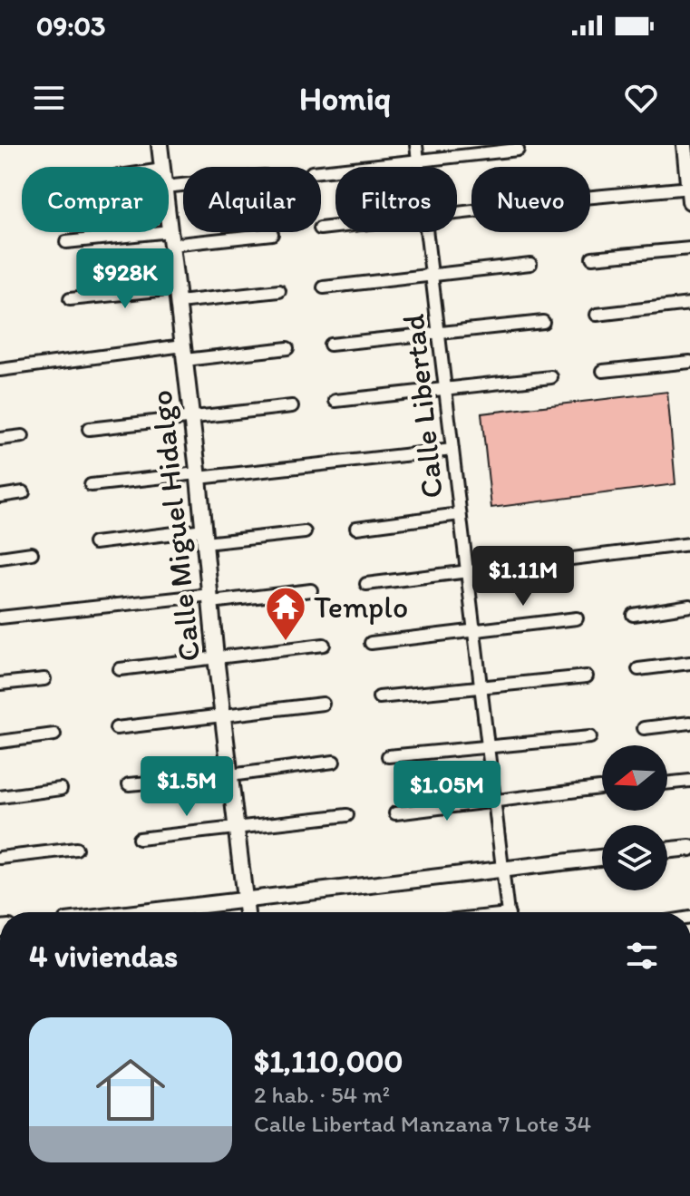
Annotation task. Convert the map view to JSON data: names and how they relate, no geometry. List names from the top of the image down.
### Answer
{
  "streets": {
    "street": ["Calle Libertad", "Calle Miguel Hidalgo"]
  },
  "places": {
    "temple": ["Templo"]
  },
  "north": "left",
  "page": {
    "status": "09:03",
    "header": "Homiq",
    "chip": [
      "Comprar",
      "Alquilar",
      "Filtros",
      "Nuevo"
    ],
    "price": [
      "$928K",
      "$1.11M",
      "$1.5M",
      "$1.05M"
    ],
    "heading": "4 viviendas",
    "list": [
      {
        "name": "$1,110,000",
        "note": "2 hab. · 54 m² · Calle Libertad Manzana 7 Lote 34"
      }
    ]
  }
}
